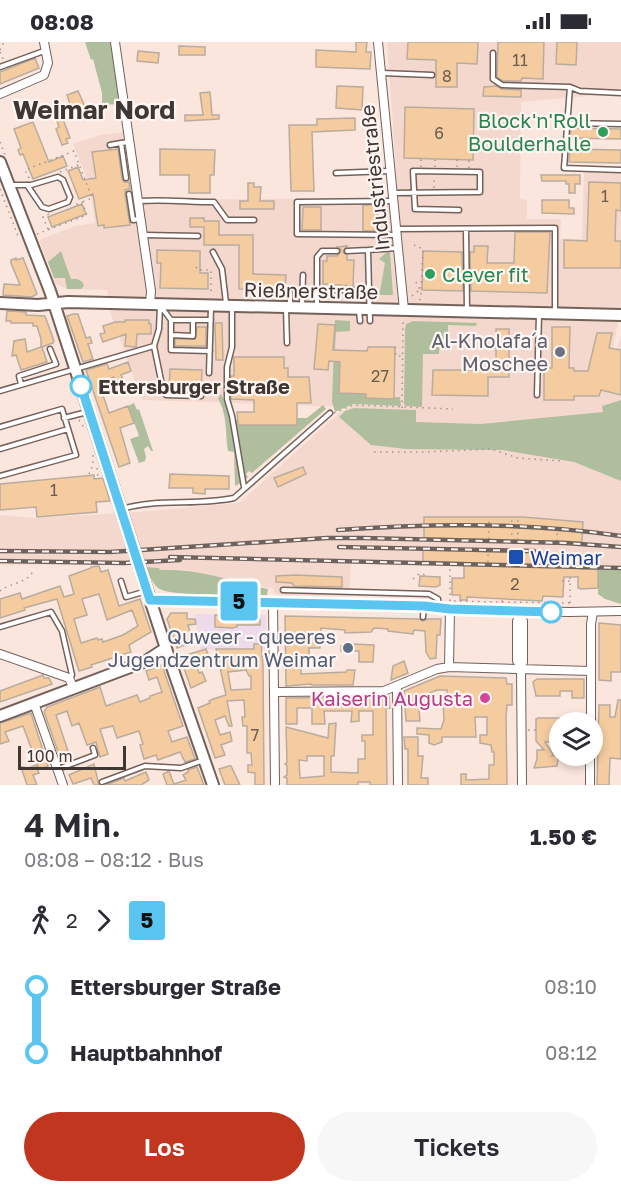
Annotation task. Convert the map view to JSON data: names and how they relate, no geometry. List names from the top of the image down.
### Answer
{
  "streets": {
    "street": ["Industriestraße", "Rießnerstraße"]
  },
  "crossings": [
    ["Industriestraße", "Rießnerstraße"]
  ],
  "districts": ["Weimar Nord"],
  "places": {
    "other": [
      "Block'n'Roll Boulderhalle",
      "Clever fit",
      "Al-Kholafa´a Moschee",
      "Ettersburger Straße",
      "Quweer - queeres Jugendzentrum Weimar",
      "Kaiserin Augusta"
    ],
    "transit": ["Weimar"]
  },
  "lines": ["bus line 5"],
  "house_numbers": [
    "11",
    "8",
    "6",
    "1",
    "27",
    "1",
    "2",
    "7"
  ],
  "scale_bar": "100 m",
  "page": {
    "status": "08:08",
    "on_map": "5",
    "scale": "100 m",
    "heading": ["4 Min.", "08:08 – 08:12 · Bus", "1.50 €"],
    "legs": ["2", "5"],
    "list": [
      {
        "name": "Ettersburger Straße",
        "value": "08:10"
      },
      {
        "name": "Hauptbahnhof",
        "value": "08:12"
      }
    ],
    "buttons": ["Los", "Tickets"]
  }
}
